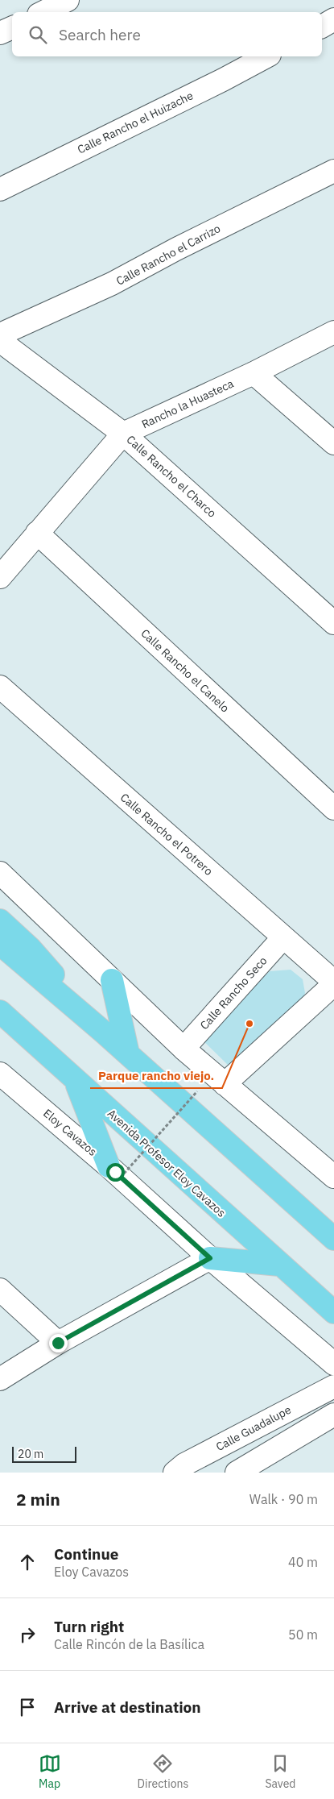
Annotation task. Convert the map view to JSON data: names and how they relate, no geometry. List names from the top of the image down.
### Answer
{
  "streets": {
    "main road": ["Avenida Profesor Eloy Cavazos"],
    "street": [
      "Calle Rancho el Huizache",
      "Calle Rancho el Carrizo",
      "Rancho la Huasteca",
      "Calle Rancho el Charco",
      "Calle Rancho el Canelo",
      "Calle Rancho el Potrero",
      "Calle Rancho Seco",
      "Eloy Cavazos",
      "Calle Guadalupe"
    ]
  },
  "crossings": [
    ["Rancho la Huasteca", "Calle Rancho el Charco"],
    ["Rancho la Huasteca", "Calle Rancho el Canelo"],
    ["Calle Rancho el Potrero", "Calle Rancho Seco"]
  ],
  "places": ["Parque rancho viejo."],
  "scale_bar": "20 m",
  "page": {
    "search": "Search here",
    "scale": "20 m",
    "heading": ["2 min", "Walk · 90 m"],
    "list": [
      ["Continue", "Eloy Cavazos", "40 m"],
      ["Turn right", "Calle Rincón de la Basílica", "50 m"],
      "Arrive at destination"
    ],
    "nav": ["Map", "Directions", "Saved"]
  }
}
